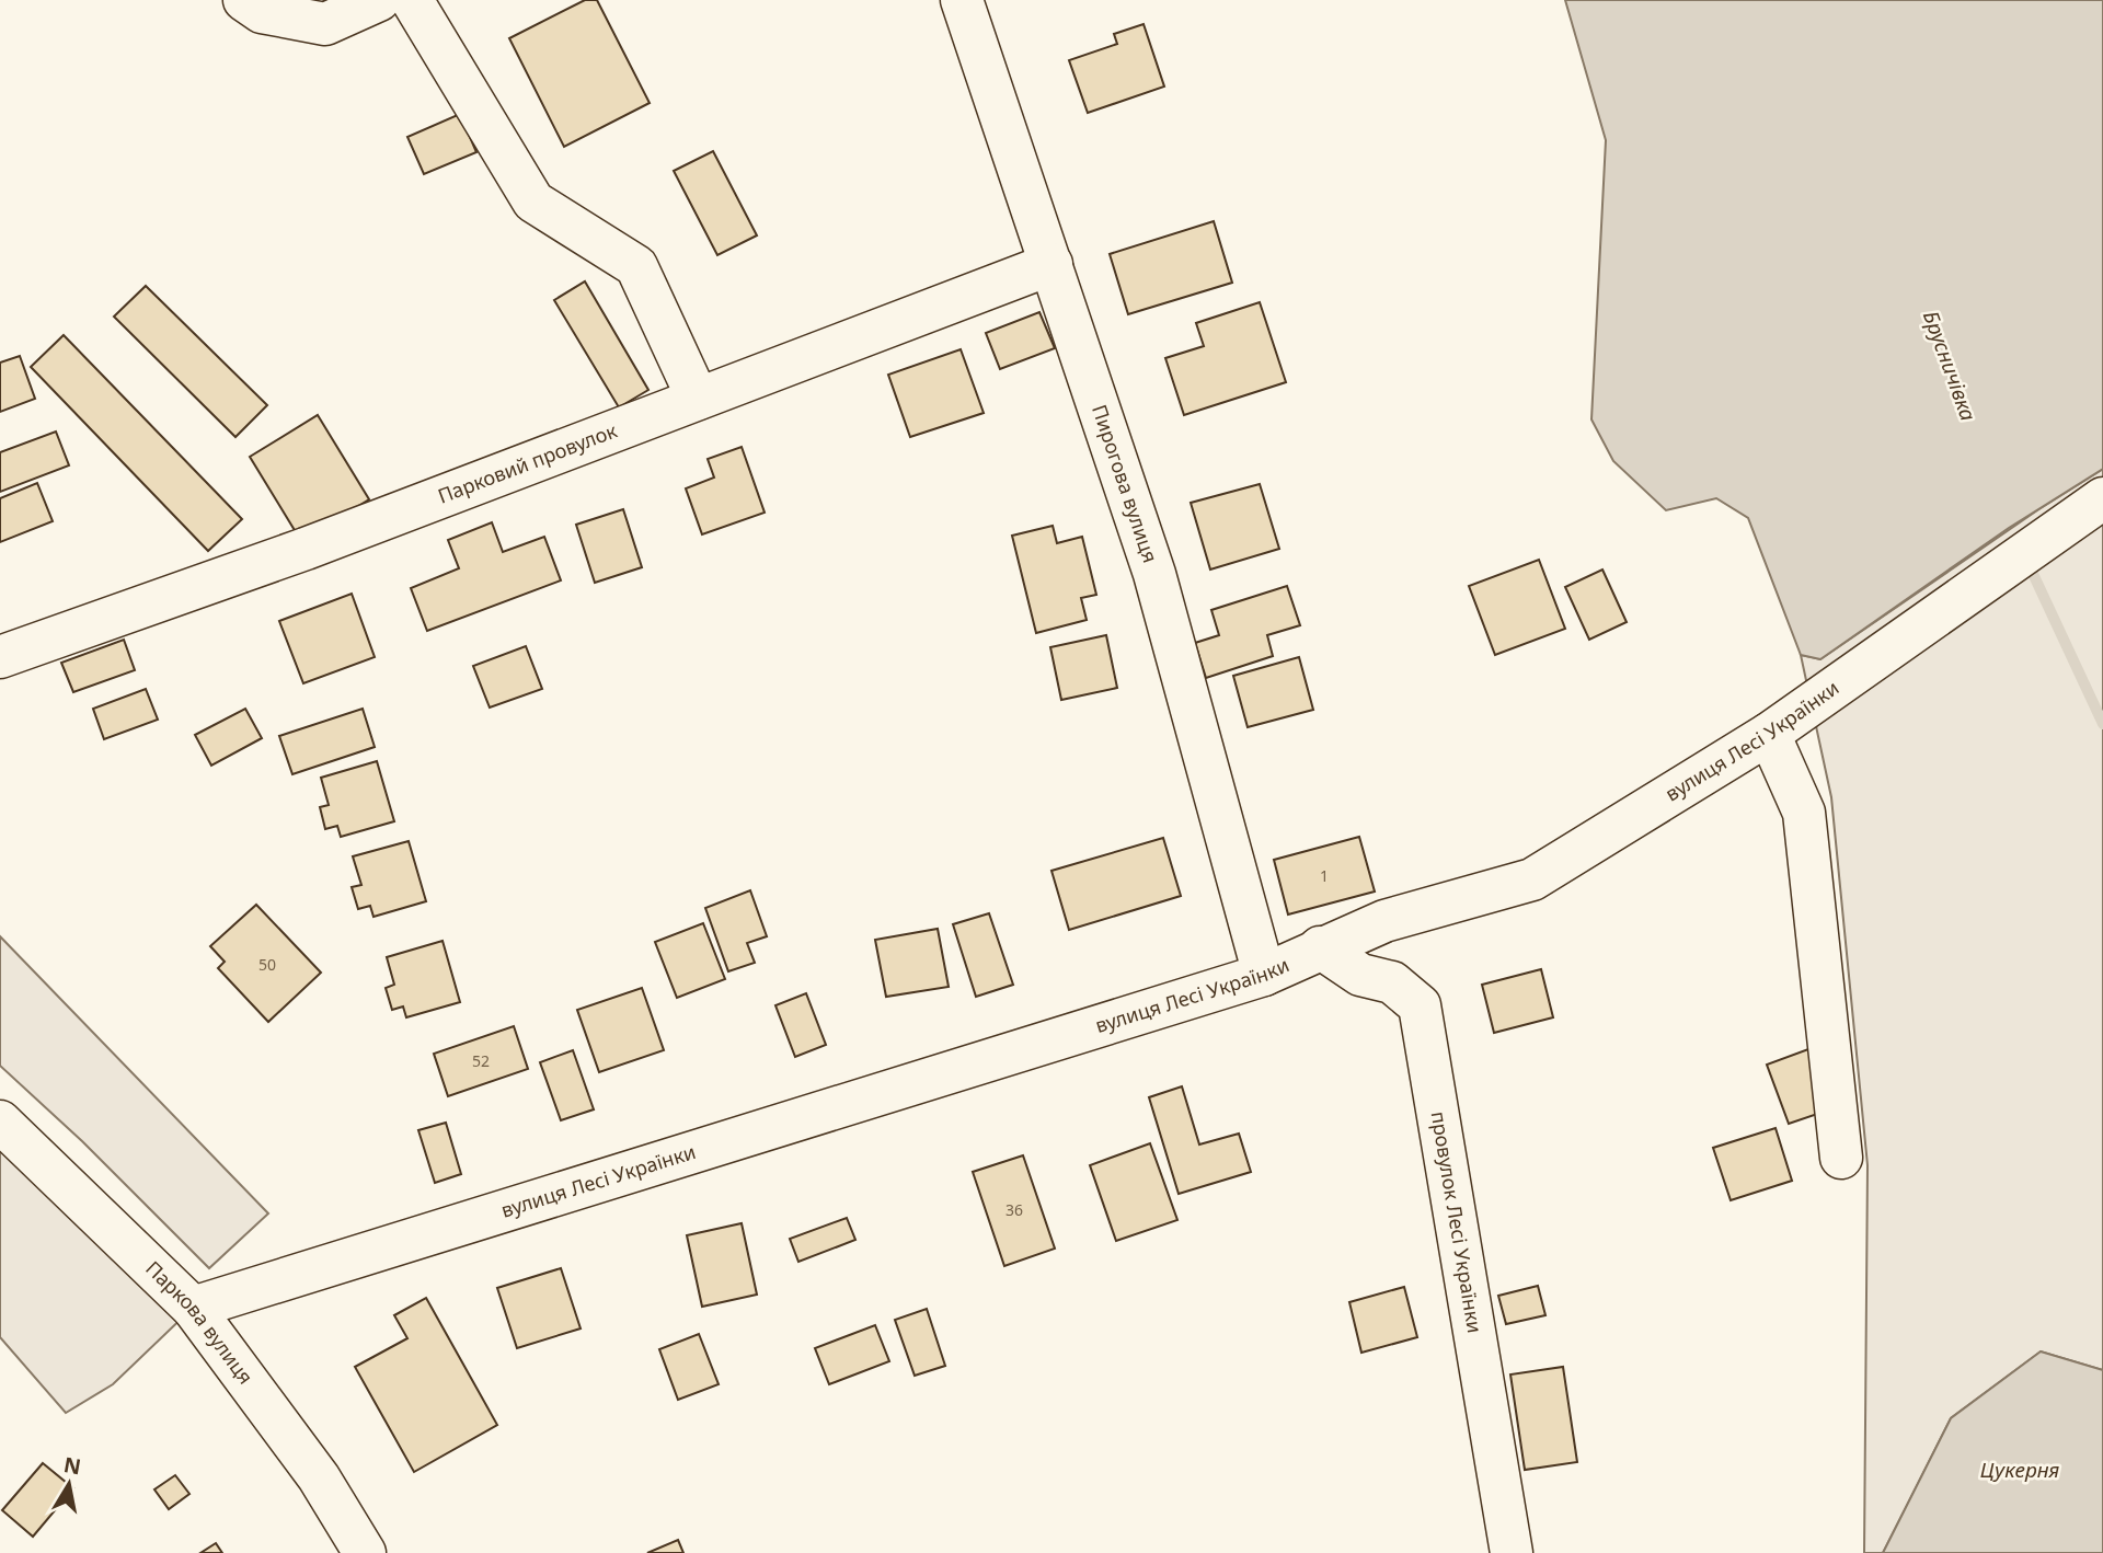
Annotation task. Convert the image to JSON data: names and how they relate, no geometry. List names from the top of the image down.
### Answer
{
  "streets": {
    "street": [
      "Парковий провулок",
      "Пирогова вулиця",
      "вулиця Лесі Українки",
      "провулок Лесі Українки",
      "Паркова вулиця"
    ]
  },
  "crossings": [
    ["Парковий провулок", "Пирогова вулиця"],
    ["Пирогова вулиця", "вулиця Лесі Українки"],
    ["вулиця Лесі Українки", "провулок Лесі Українки"],
    ["вулиця Лесі Українки", "Паркова вулиця"]
  ],
  "water": ["Брусничівка", "Цукерня"],
  "house_numbers": [
    "1",
    "50",
    "52",
    "36"
  ],
  "north": "top"
}
